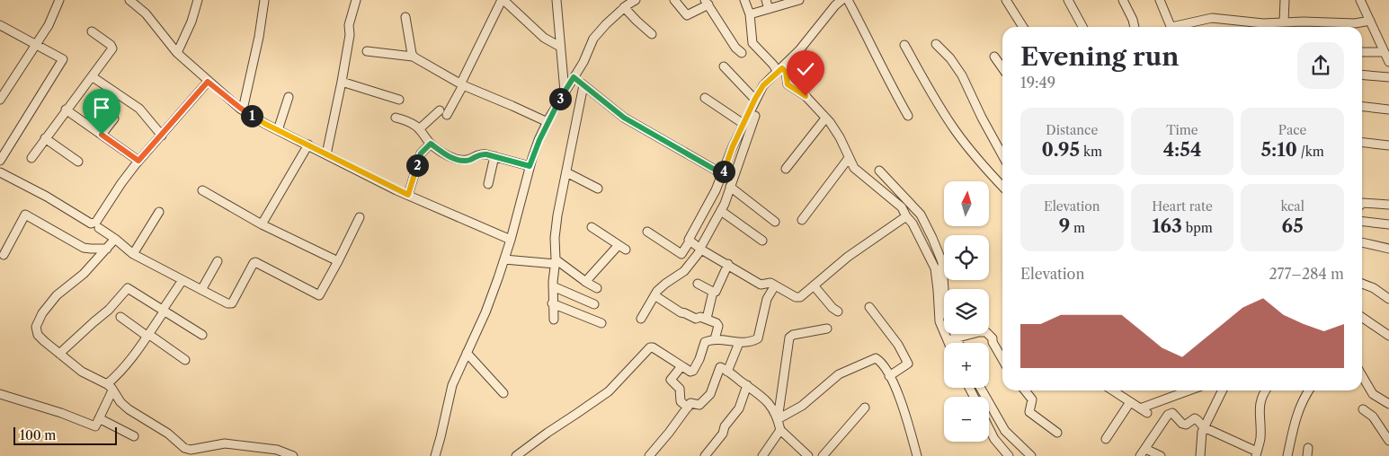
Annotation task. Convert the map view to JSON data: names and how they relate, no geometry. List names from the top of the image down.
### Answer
{
  "scale_bar": "100 m",
  "north": "top",
  "page": {
    "heading": ["Evening run", "19:49"],
    "pins": [
      "3",
      "1",
      "2",
      "4"
    ],
    "stats": [
      ["Distance", "0.95 km"],
      ["Time", "4:54"],
      ["Pace", "5:10 /km"],
      ["Elevation", "9 m"],
      ["Heart rate", "163 bpm"],
      ["kcal", "65"]
    ],
    "map_buttons": ["+", "−"],
    "chart": ["Elevation", "277–284 m"],
    "scale": "100 m"
  }
}
